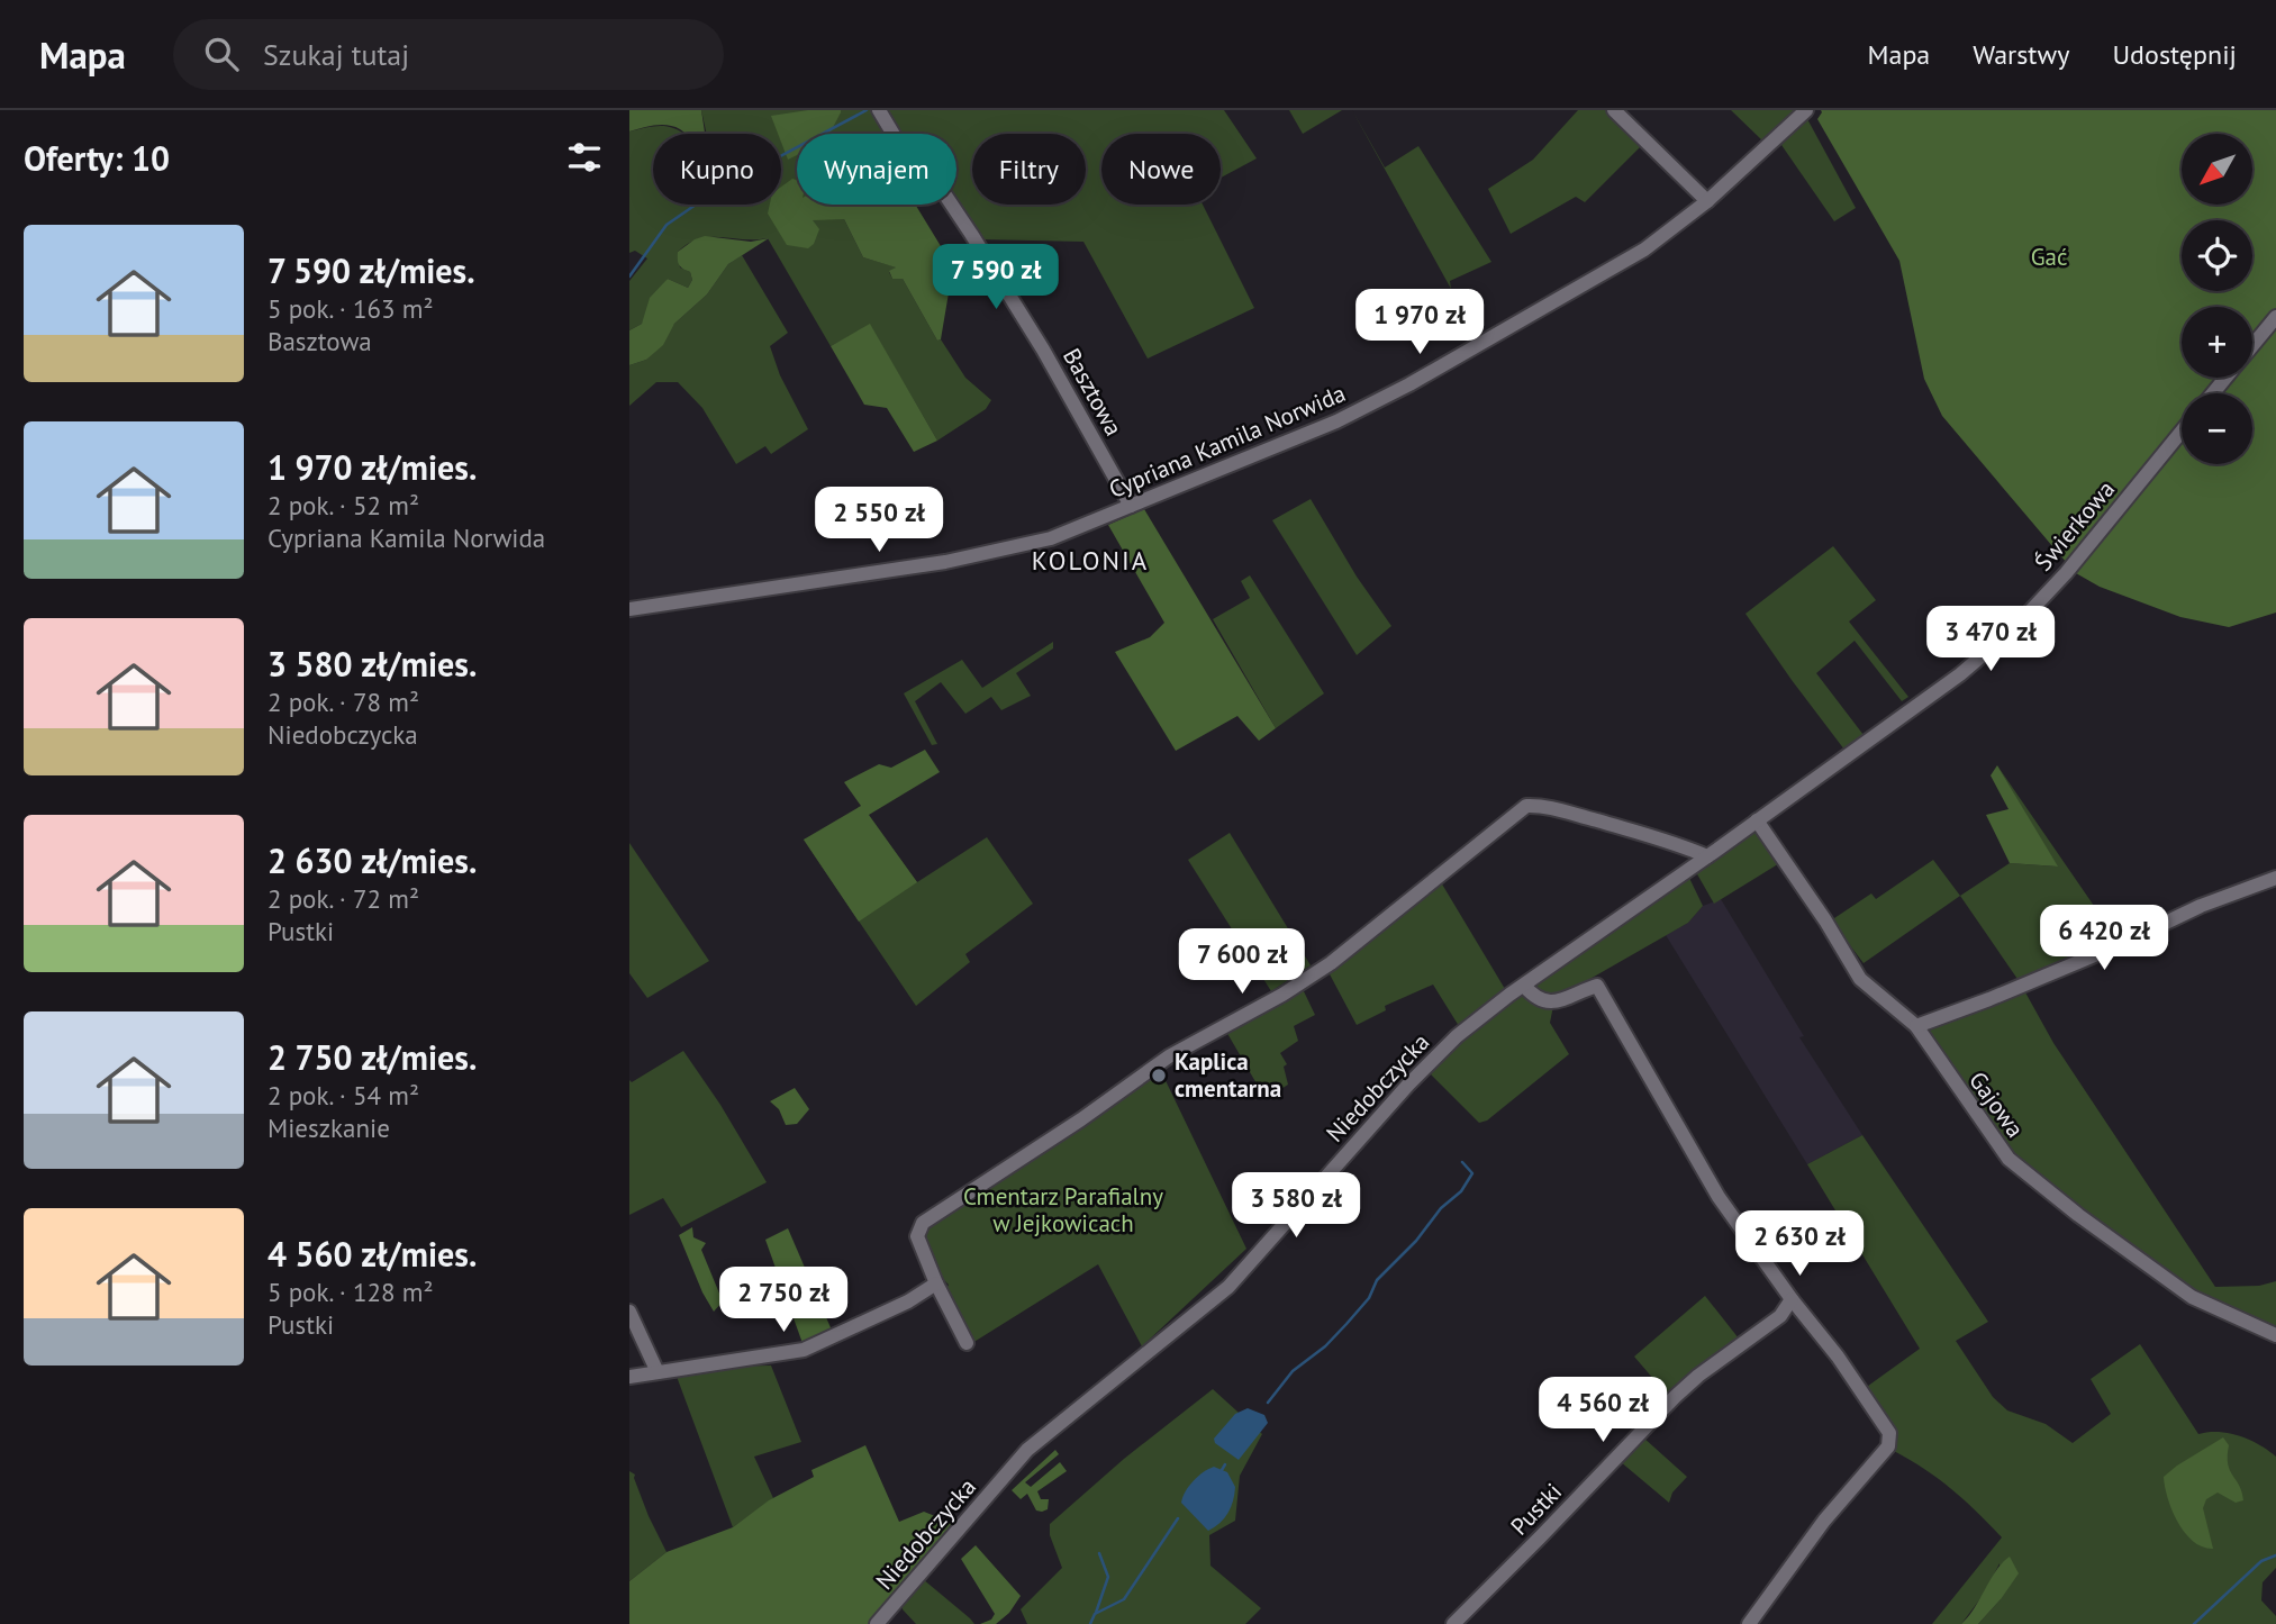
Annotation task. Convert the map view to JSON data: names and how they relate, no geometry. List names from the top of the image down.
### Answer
{
  "streets": {
    "street": [
      "Basztowa",
      "Cypriana Kamila Norwida",
      "Świerkowa",
      "Niedobczycka",
      "Gajowa",
      "Pustki"
    ]
  },
  "crossings": [
    ["Basztowa", "Cypriana Kamila Norwida"],
    ["Świerkowa", "Niedobczycka"],
    ["Świerkowa", "Gajowa"]
  ],
  "districts": ["KOLONIA"],
  "parks": ["Gać", "Cmentarz Parafialny w Jejkowicach"],
  "places": ["Kaplica cmentarna"],
  "north": "bottom left",
  "page": {
    "header": "Mapa",
    "search": "Szukaj tutaj",
    "nav": ["Mapa", "Warstwy", "Udostępnij"],
    "heading": "Oferty: 10",
    "map_buttons": ["+", "−"],
    "chip": [
      "Kupno",
      "Wynajem",
      "Filtry",
      "Nowe"
    ],
    "list": [
      {
        "name": "7 590 zł/mies.",
        "note": "5 pok. · 163 m² · Basztowa"
      },
      {
        "name": "1 970 zł/mies.",
        "note": "2 pok. · 52 m² · Cypriana Kamila Norwida"
      },
      {
        "name": "3 580 zł/mies.",
        "note": "2 pok. · 78 m² · Niedobczycka"
      },
      {
        "name": "2 630 zł/mies.",
        "note": "2 pok. · 72 m² · Pustki"
      },
      {
        "name": "2 750 zł/mies.",
        "note": "2 pok. · 54 m² · Mieszkanie"
      },
      {
        "name": "4 560 zł/mies.",
        "note": "5 pok. · 128 m² · Pustki"
      }
    ],
    "price": [
      "7 590 zł",
      "1 970 zł",
      "2 550 zł",
      "3 470 zł",
      "6 420 zł",
      "7 600 zł",
      "3 580 zł",
      "2 630 zł",
      "2 750 zł",
      "4 560 zł"
    ]
  }
}
